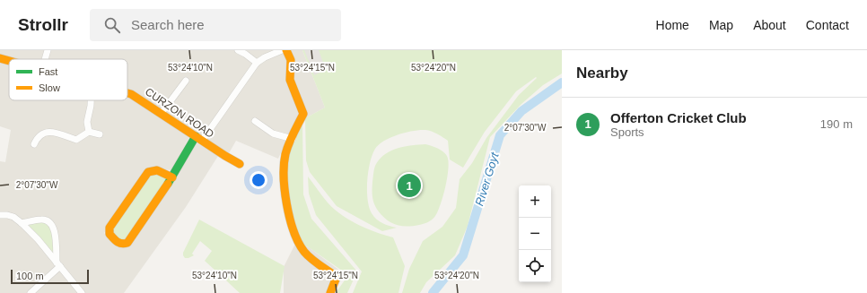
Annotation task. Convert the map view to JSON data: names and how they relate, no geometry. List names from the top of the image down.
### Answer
{
  "streets": {
    "street": ["CURZON ROAD"]
  },
  "water": ["River Goyt"],
  "legend": ["Fast", "Slow"],
  "scale_bar": "100 m",
  "page": {
    "header": "Strollr",
    "search": "Search here",
    "nav": [
      "Home",
      "Map",
      "About",
      "Contact"
    ],
    "heading": "Nearby",
    "list": [
      {
        "mark": "1",
        "name": "Offerton Cricket Club",
        "note": "Sports",
        "value": "190 m"
      }
    ],
    "pins": "1",
    "map_buttons": ["+", "−"],
    "scale": "100 m"
  },
  "coordinates": [
    "53°24'10\"N",
    "53°24'15\"N",
    "53°24'20\"N",
    "2°07'30\"W"
  ]
}
